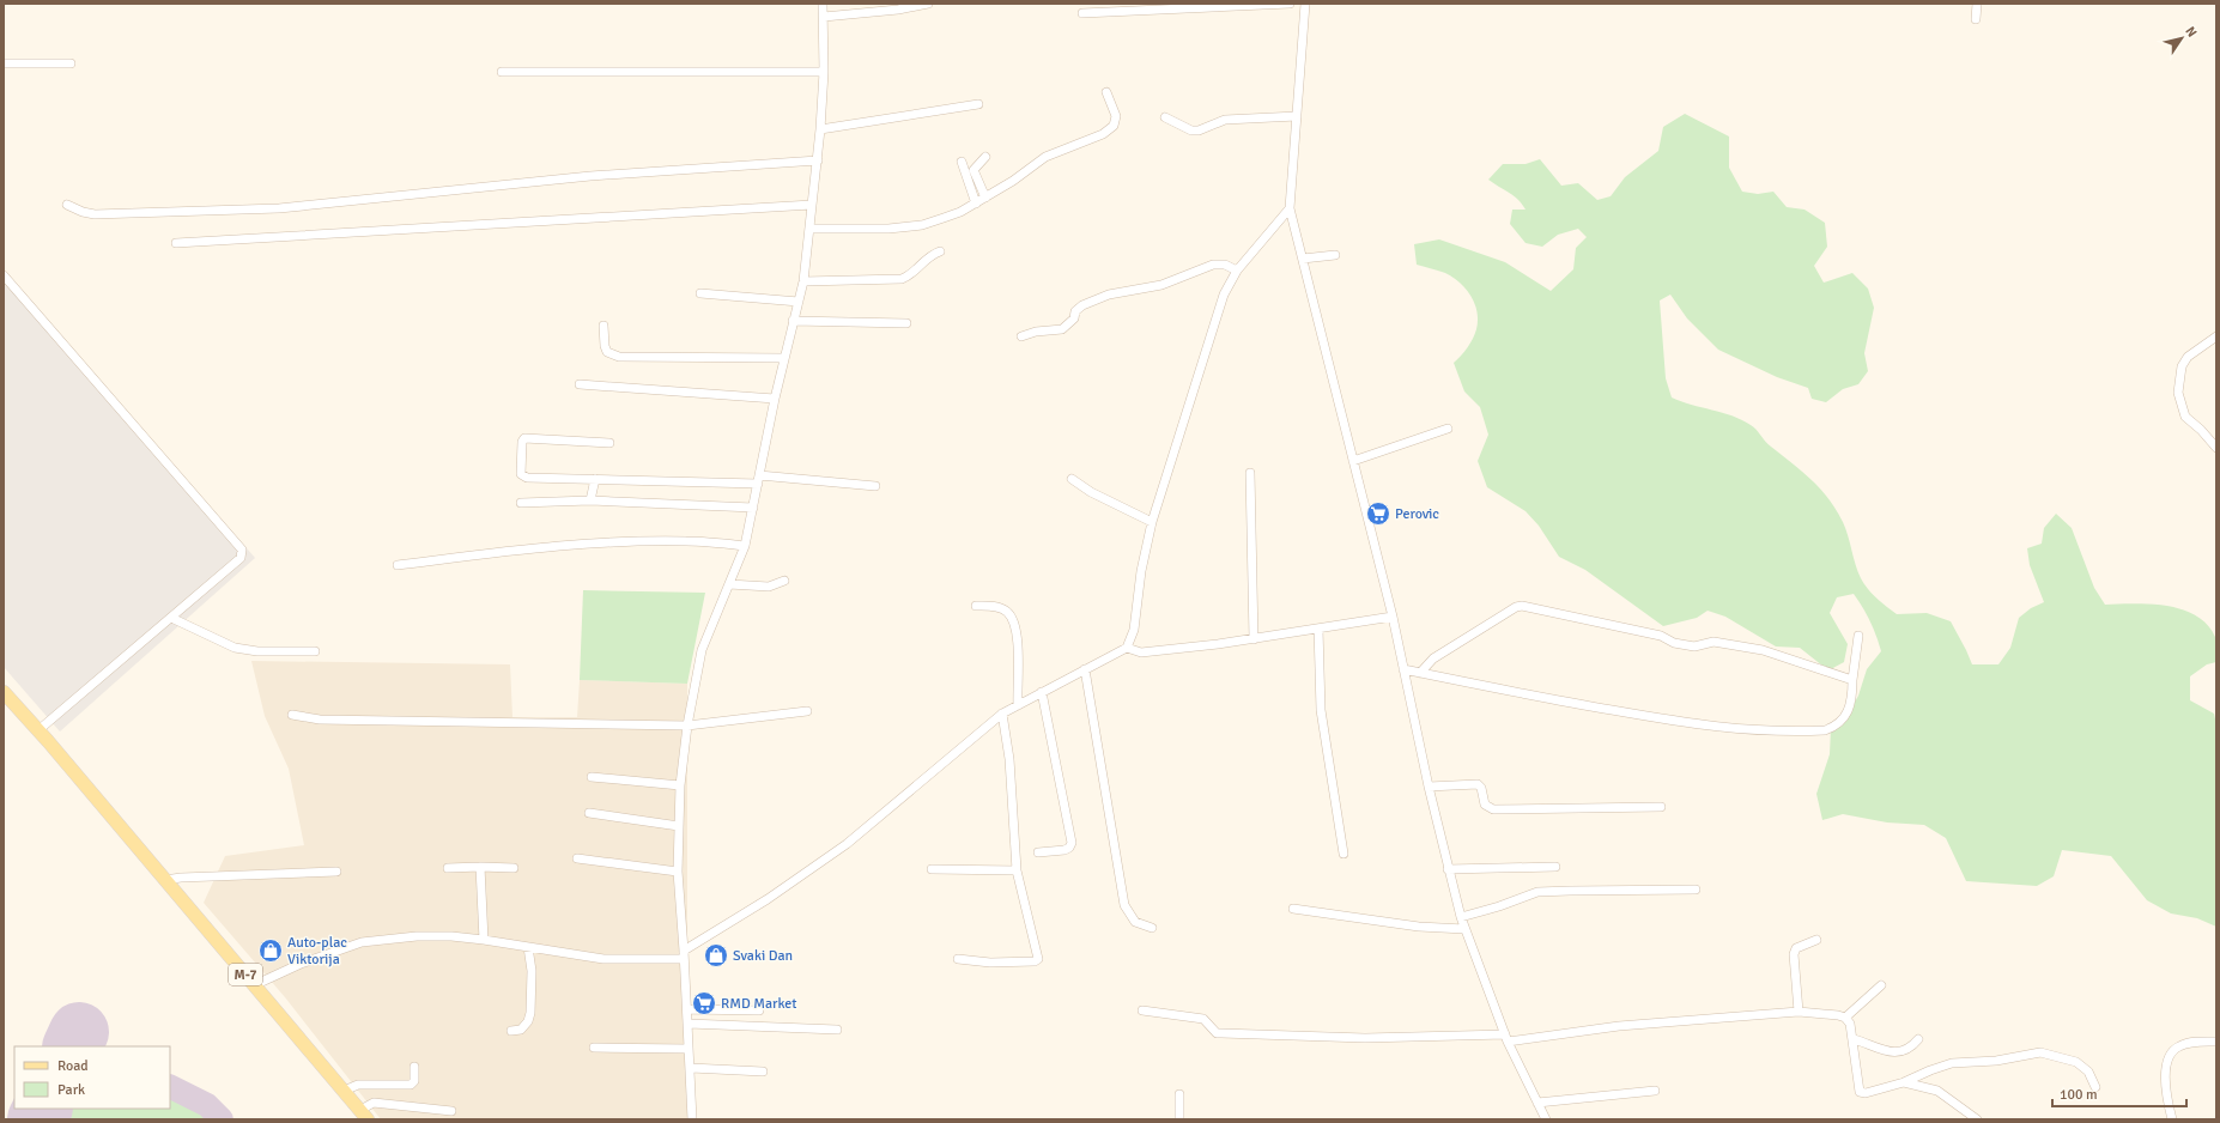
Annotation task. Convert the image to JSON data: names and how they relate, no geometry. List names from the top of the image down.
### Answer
{
  "streets": {
    "main road": ["M-7"]
  },
  "places": {
    "supermarket": ["Perovic", "RMD Market"],
    "shop": ["Auto-plac Viktorija", "Svaki Dan"]
  },
  "legend": ["Road", "Park"],
  "scale_bar": "100 m",
  "north": "top right"
}
